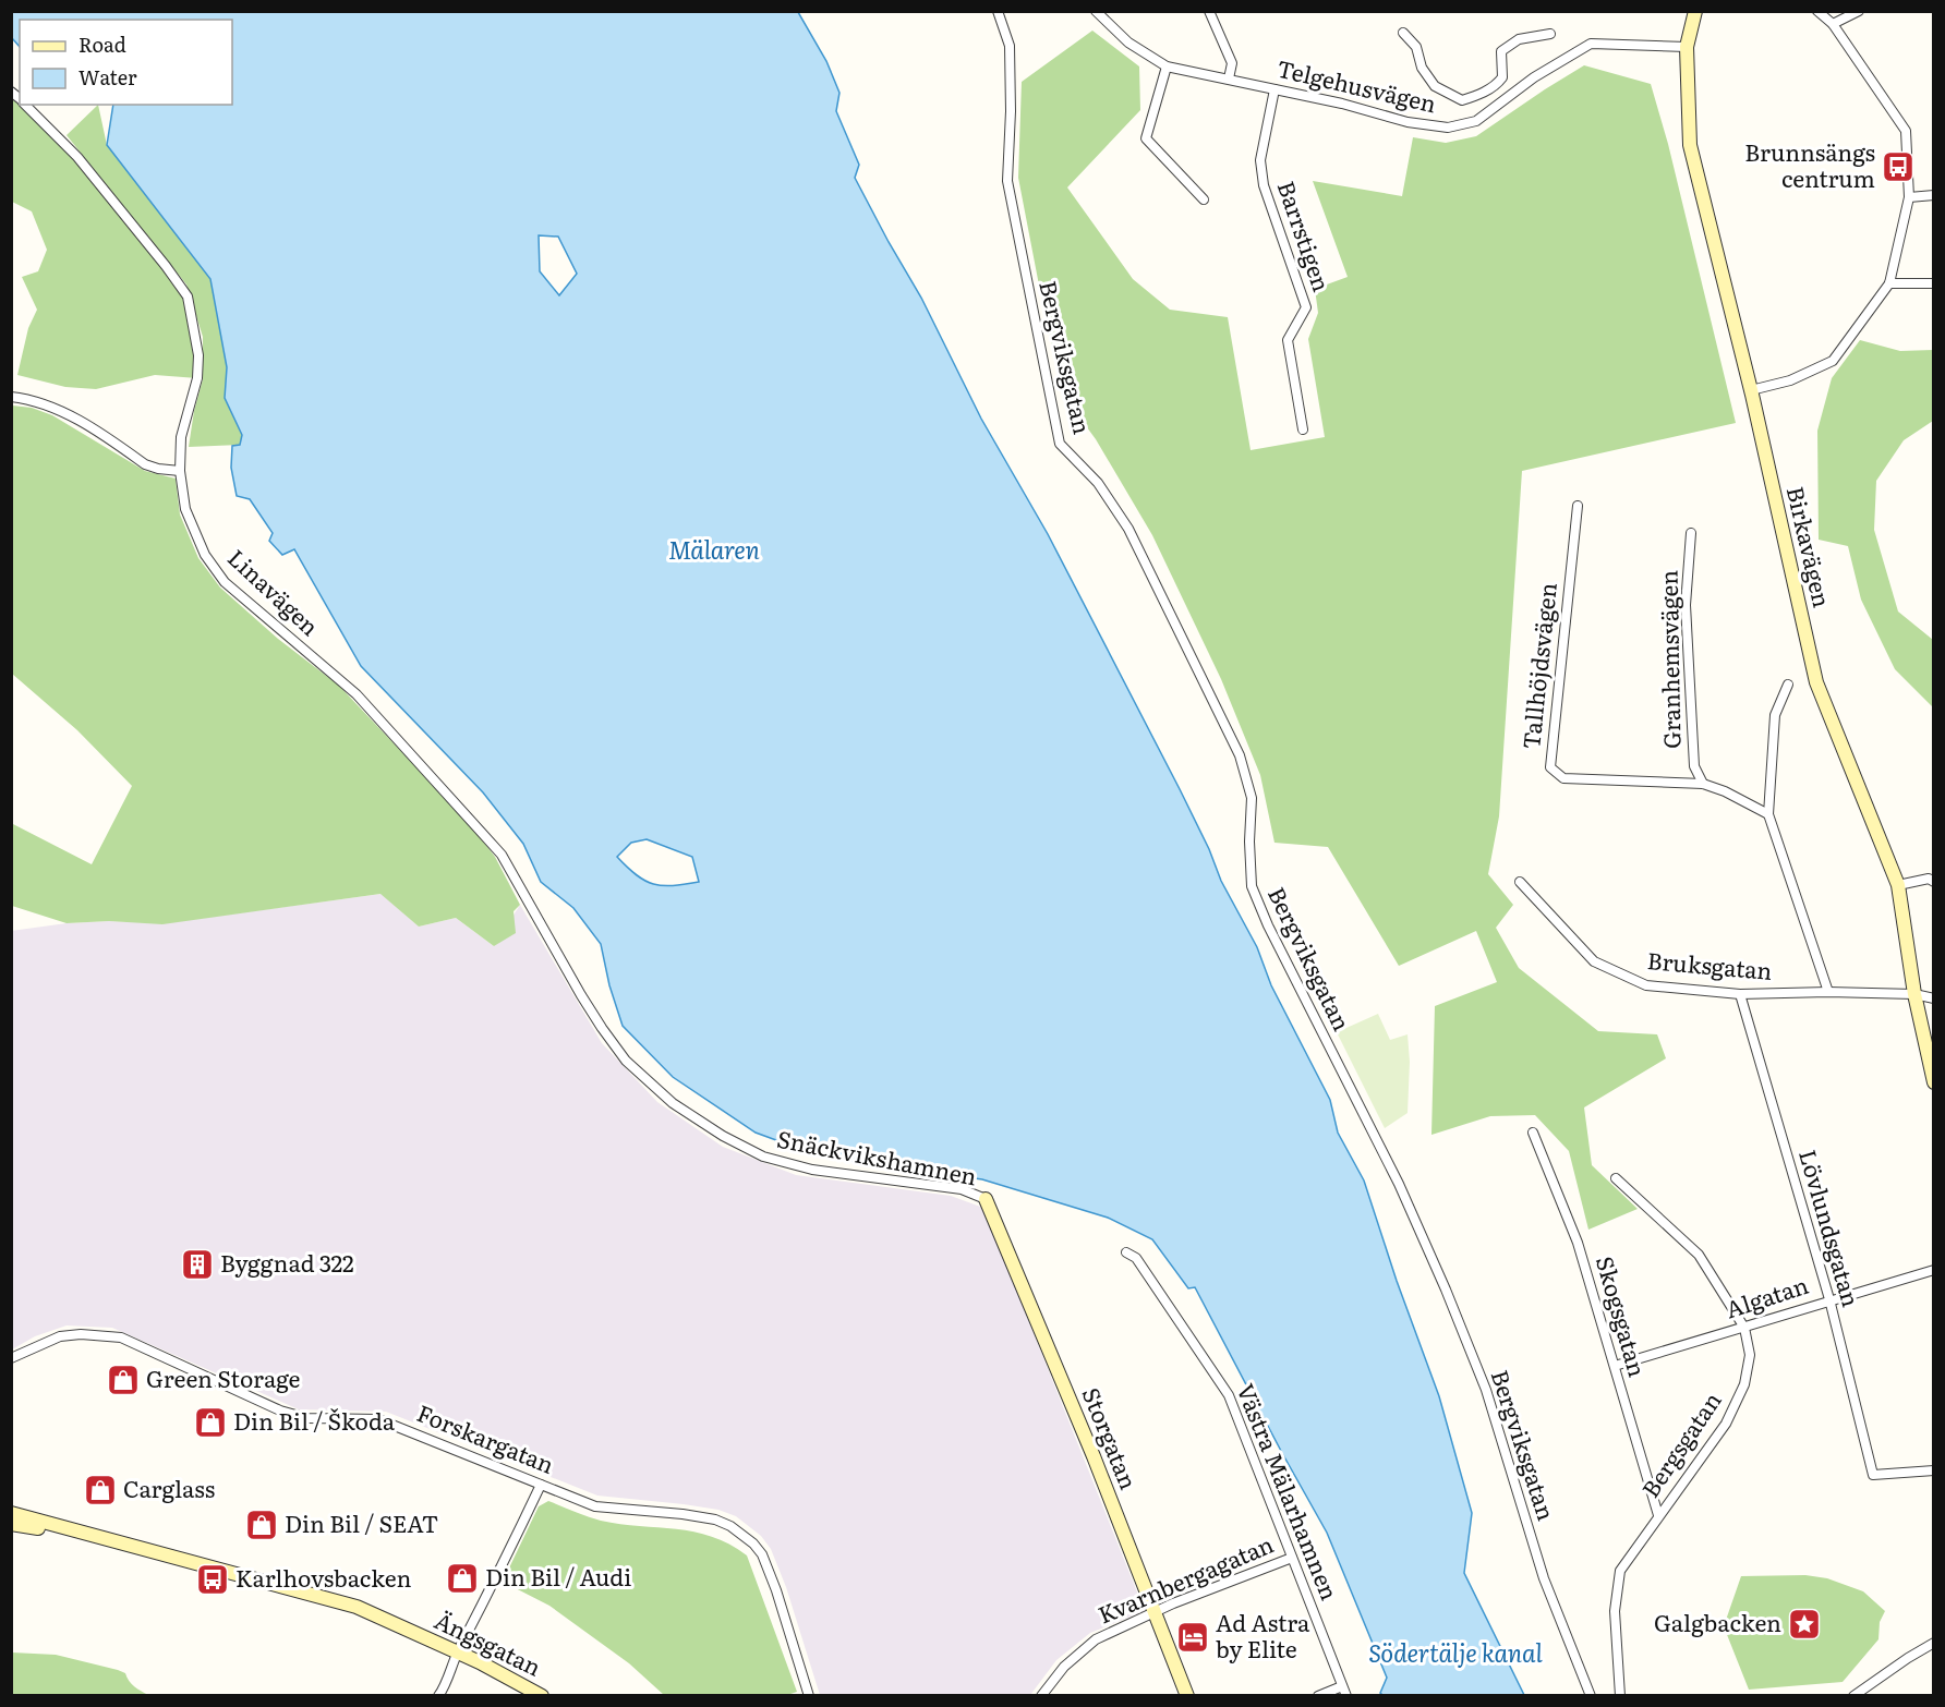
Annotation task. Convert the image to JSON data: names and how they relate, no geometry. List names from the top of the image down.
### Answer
{
  "streets": {
    "street": [
      "Telgehusvägen",
      "Barrstigen",
      "Bergviksgatan",
      "Birkavägen",
      "Linavägen",
      "Granhemsvägen",
      "Tallhöjdsvägen",
      "Bruksgatan",
      "Snäckvikshamnen",
      "Lövlundsgatan",
      "Algatan",
      "Skogsgatan",
      "Storgatan",
      "Forskargatan",
      "Bergsgatan",
      "Västra Mälarhamnen",
      "Kvarnbergagatan",
      "Ängsgatan"
    ]
  },
  "crossings": [
    ["Telgehusvägen", "Barrstigen"],
    ["Telgehusvägen", "Birkavägen"],
    ["Birkavägen", "Bruksgatan"],
    ["Linavägen", "Snäckvikshamnen"],
    ["Granhemsvägen", "Tallhöjdsvägen"],
    ["Bruksgatan", "Lövlundsgatan"],
    ["Snäckvikshamnen", "Storgatan"],
    ["Lövlundsgatan", "Algatan"],
    ["Algatan", "Skogsgatan"],
    ["Algatan", "Bergsgatan"],
    ["Skogsgatan", "Bergsgatan"],
    ["Storgatan", "Kvarnbergagatan"],
    ["Västra Mälarhamnen", "Kvarnbergagatan"]
  ],
  "water": ["Mälaren", "Södertälje kanal"],
  "places": {
    "bus stop": ["Brunnsängs centrum", "Karlhovsbacken"],
    "building": ["Byggnad 322"],
    "shop": [
      "Green Storage",
      "Din Bil / Škoda",
      "Carglass",
      "Din Bil / SEAT",
      "Din Bil / Audi"
    ],
    "place": ["Galgbacken"],
    "hotel": ["Ad Astra by Elite"]
  },
  "legend": ["Road", "Water"]
}
